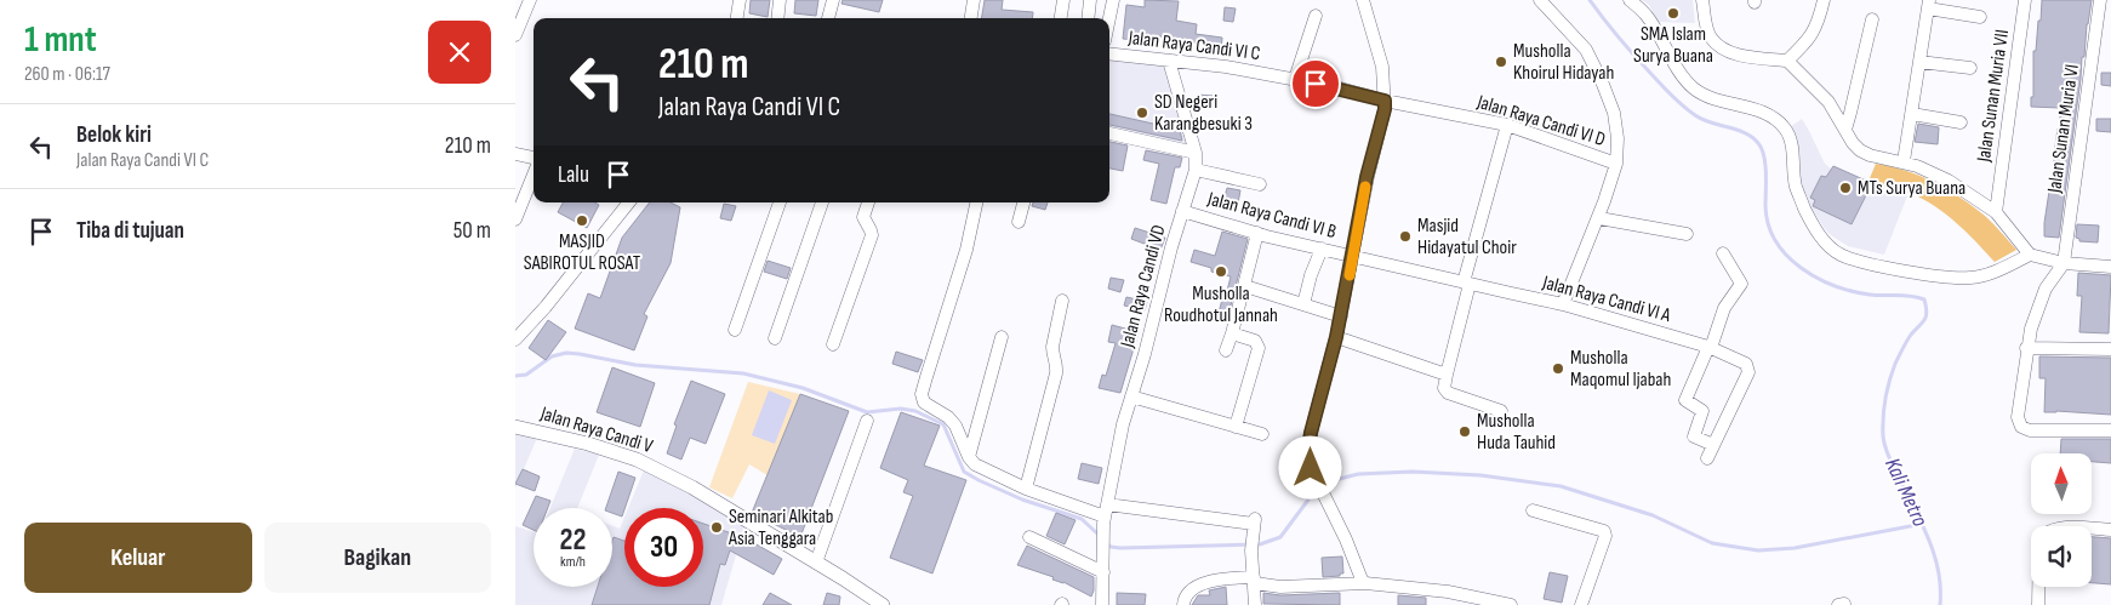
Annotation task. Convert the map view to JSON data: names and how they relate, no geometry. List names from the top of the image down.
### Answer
{
  "streets": {
    "street": [
      "Jalan Raya Candi VI C",
      "Jalan Sunan Muria VII",
      "Jalan Raya Candi VI D",
      "Jalan Sunan Muria VI",
      "Jalan Raya Candi VI B",
      "Jalan Raya Candi VD",
      "Jalan Raya Candi VI A",
      "Jalan Raya Candi V"
    ]
  },
  "crossings": [
    ["Jalan Raya Candi VI C", "Jalan Raya Candi VI D"],
    ["Jalan Raya Candi VI C", "Jalan Raya Candi VD"],
    ["Jalan Raya Candi VI B", "Jalan Raya Candi VD"],
    ["Jalan Raya Candi VI B", "Jalan Raya Candi VI A"]
  ],
  "water": ["Kali Metro"],
  "places": [
    "SMA Islam Surya Buana",
    "Musholla Khoirul Hidayah",
    "SD Negeri Karangbesuki 3",
    "MTs Surya Buana",
    "MASJID SABIROTUL ROSAT",
    "Masjid Hidayatul Choir",
    "Musholla Roudhotul Jannah",
    "Musholla Maqomul Ijabah",
    "Musholla Huda Tauhid",
    "Seminari Alkitab Asia Tenggara"
  ],
  "north": "top",
  "page": {
    "heading": ["1 mnt", "260 m · 06:17"],
    "turn": ["210 m", "Jalan Raya Candi VI C"],
    "list": [
      {
        "name": "Belok kiri",
        "note": "Jalan Raya Candi VI C",
        "value": "210 m"
      },
      {
        "name": "Tiba di tujuan",
        "value": "50 m"
      }
    ],
    "then": "Lalu",
    "speed": "22 km/h",
    "limit": "30",
    "buttons": ["Keluar", "Bagikan"]
  }
}
